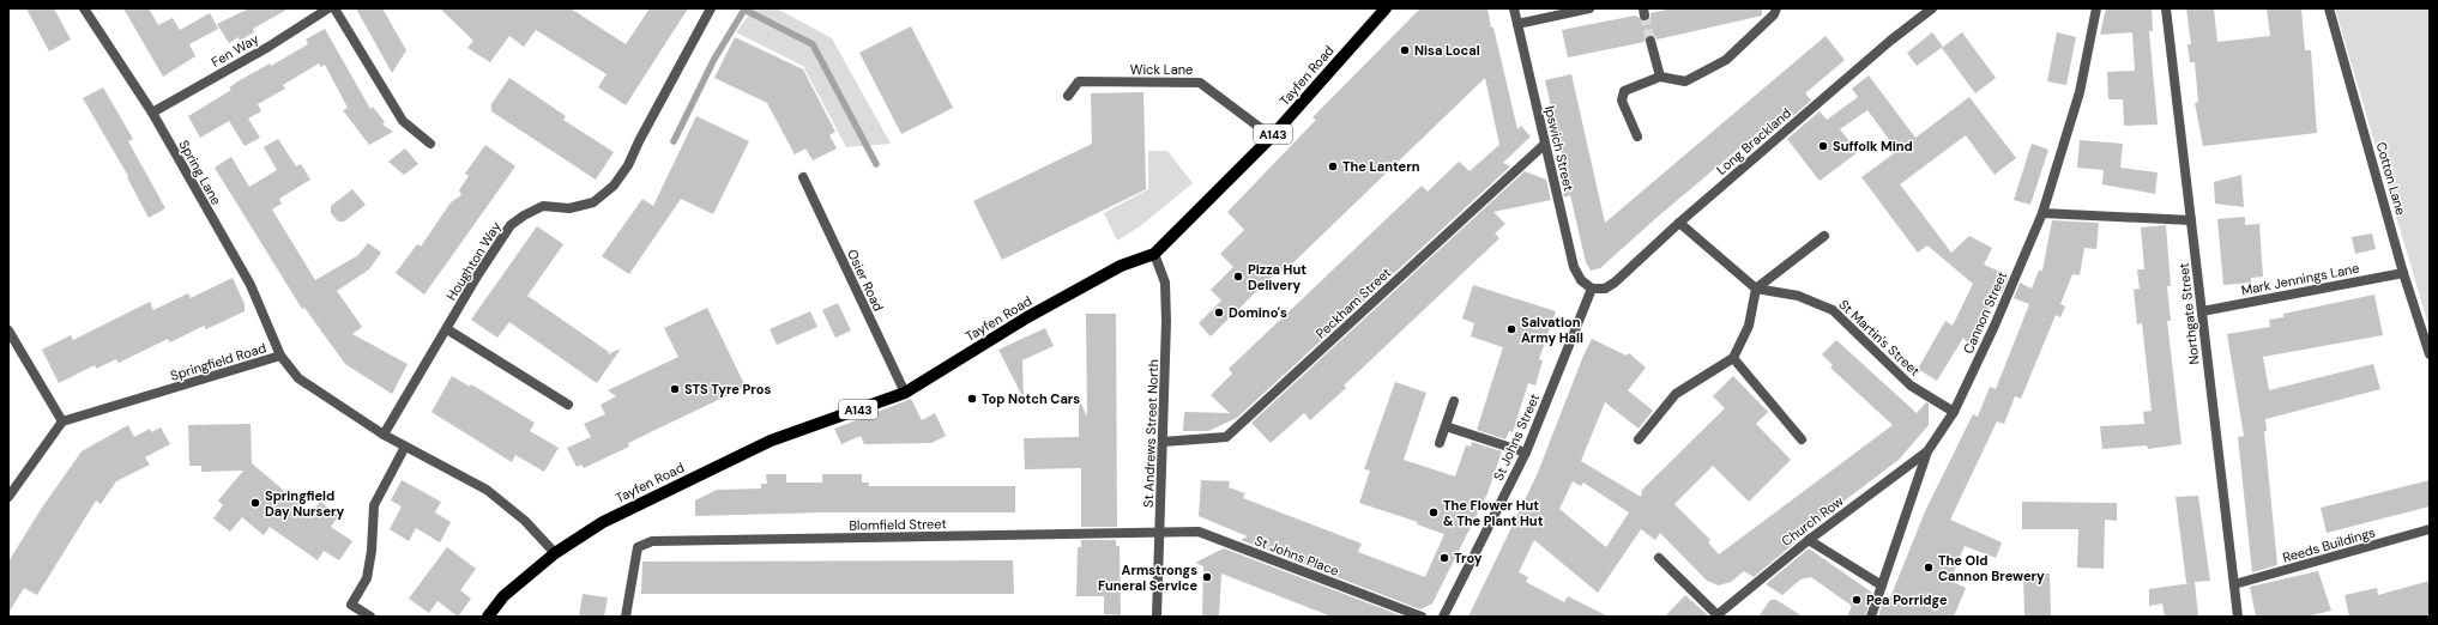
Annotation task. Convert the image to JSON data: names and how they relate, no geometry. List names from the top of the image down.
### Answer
{
  "streets": {
    "main road": ["Tayfen Road", "A143"],
    "street": [
      "Fen Way",
      "Wick Lane",
      "Long Brackland",
      "Ipswich Street",
      "Spring Lane",
      "Cotton Lane",
      "Houghton Way",
      "Mark Jennings Lane",
      "Osier Road",
      "Peckham Street",
      "Cannon Street",
      "Northgate Street",
      "St Martin's Street",
      "Springfield Road",
      "St Andrews Street North",
      "St Johns Street",
      "Church Row",
      "Blomfield Street",
      "Reeds Buildings",
      "St Johns Place"
    ]
  },
  "crossings": [
    ["Fen Way", "Spring Lane"],
    ["Wick Lane", "Tayfen Road"],
    ["Tayfen Road", "A143"],
    ["Tayfen Road", "Osier Road"],
    ["Tayfen Road", "Springfield Road"],
    ["Tayfen Road", "St Andrews Street North"],
    ["A143", "Springfield Road"],
    ["Long Brackland", "Ipswich Street"],
    ["Long Brackland", "St Johns Street"],
    ["Ipswich Street", "Peckham Street"],
    ["Ipswich Street", "St Johns Street"],
    ["Spring Lane", "Springfield Road"],
    ["Cotton Lane", "Mark Jennings Lane"],
    ["Houghton Way", "Springfield Road"],
    ["Mark Jennings Lane", "Northgate Street"],
    ["Peckham Street", "St Andrews Street North"],
    ["Cannon Street", "St Martin's Street"],
    ["Cannon Street", "Church Row"],
    ["Northgate Street", "Reeds Buildings"],
    ["St Andrews Street North", "Blomfield Street"],
    ["St Andrews Street North", "St Johns Place"],
    ["Blomfield Street", "St Johns Place"]
  ],
  "places": [
    "Nisa Local",
    "Suffolk Mind",
    "The Lantern",
    "Pizza Hut Delivery",
    "Domino's",
    "Salvation Army Hall",
    "STS Tyre Pros",
    "Top Notch Cars",
    "Springfield Day Nursery",
    "The Flower Hut & The Plant Hut",
    "Troy",
    "The Old Cannon Brewery",
    "Armstrongs Funeral Service",
    "Pea Porridge"
  ]
}
